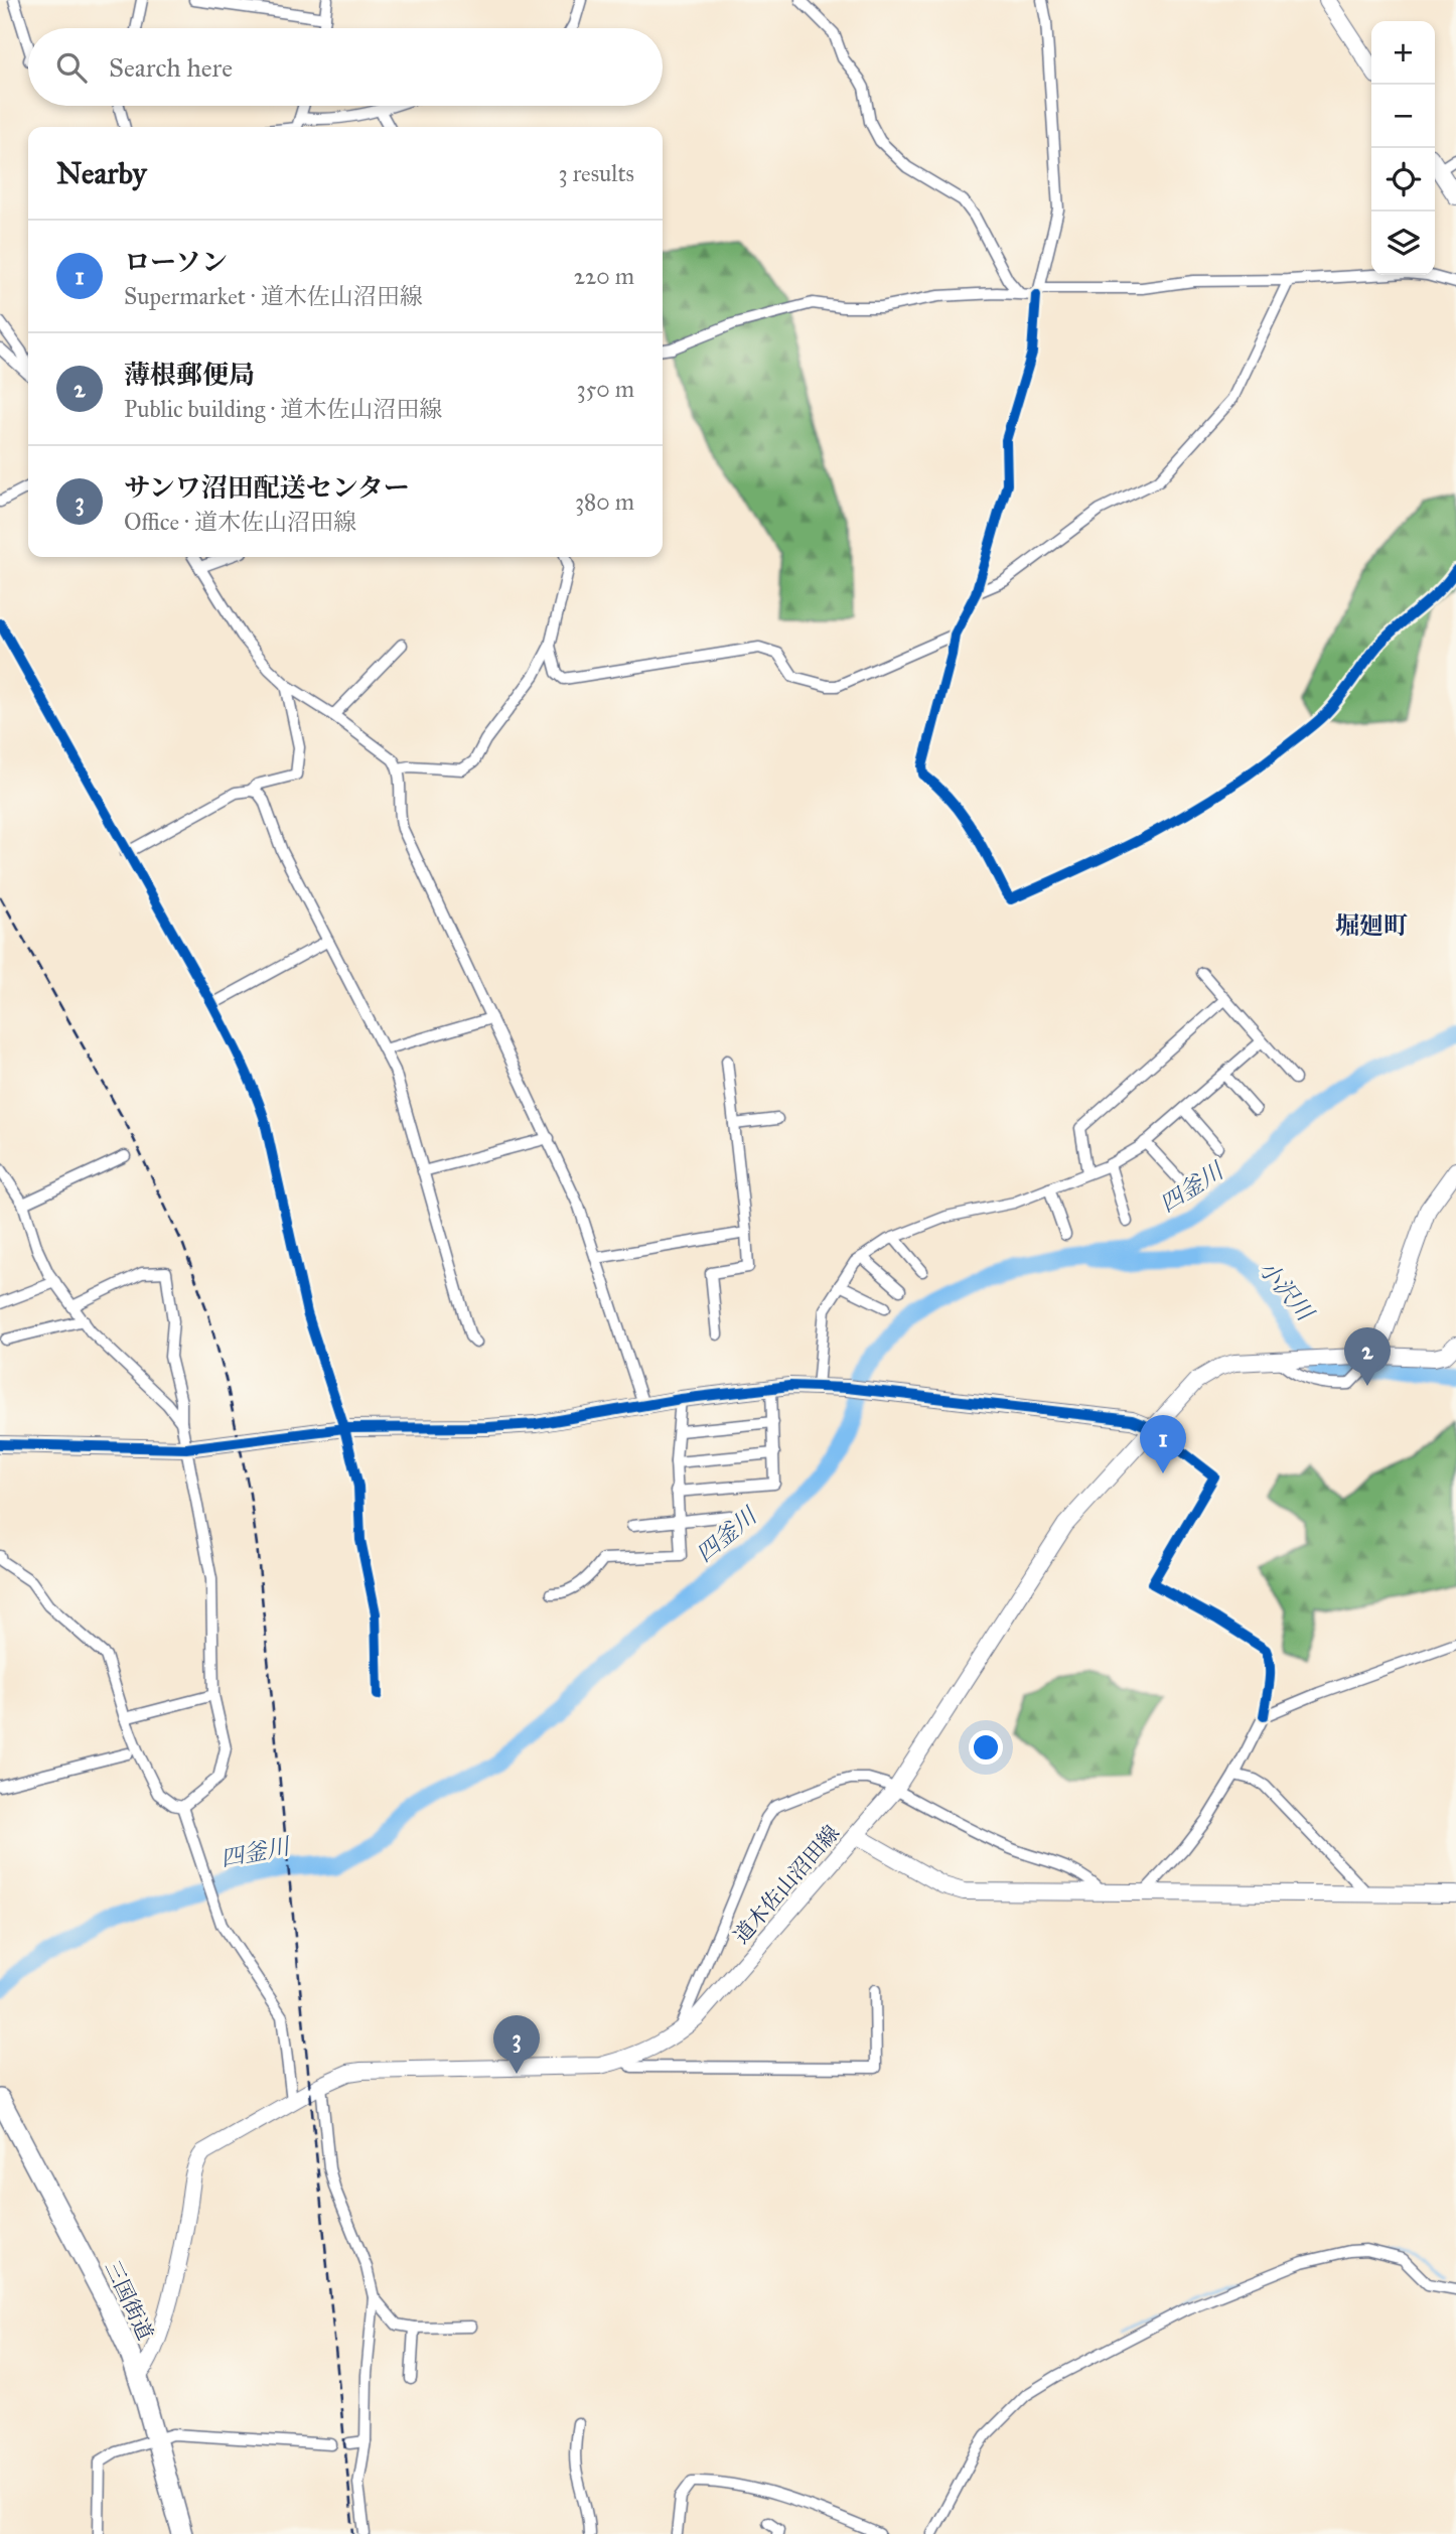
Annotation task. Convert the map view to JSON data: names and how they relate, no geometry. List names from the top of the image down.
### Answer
{
  "streets": {
    "highway": ["三国街道"],
    "street": ["道木佐山沼田線"]
  },
  "crossings": [
    ["道木佐山沼田線", "三国街道"]
  ],
  "districts": ["堀廻町"],
  "water": ["四釜川", "小沢川"],
  "page": {
    "map_buttons": ["+", "−"],
    "search": "Search here",
    "heading": ["Nearby", "3 results"],
    "list": [
      {
        "mark": "1",
        "name": "ローソン",
        "note": "Supermarket · 道木佐山沼田線",
        "value": "220 m"
      },
      {
        "mark": "2",
        "name": "薄根郵便局",
        "note": "Public building · 道木佐山沼田線",
        "value": "350 m"
      },
      {
        "mark": "3",
        "name": "サンワ沼田配送センター",
        "note": "Office · 道木佐山沼田線",
        "value": "380 m"
      }
    ],
    "pins": ["2", "1", "3"]
  }
}
